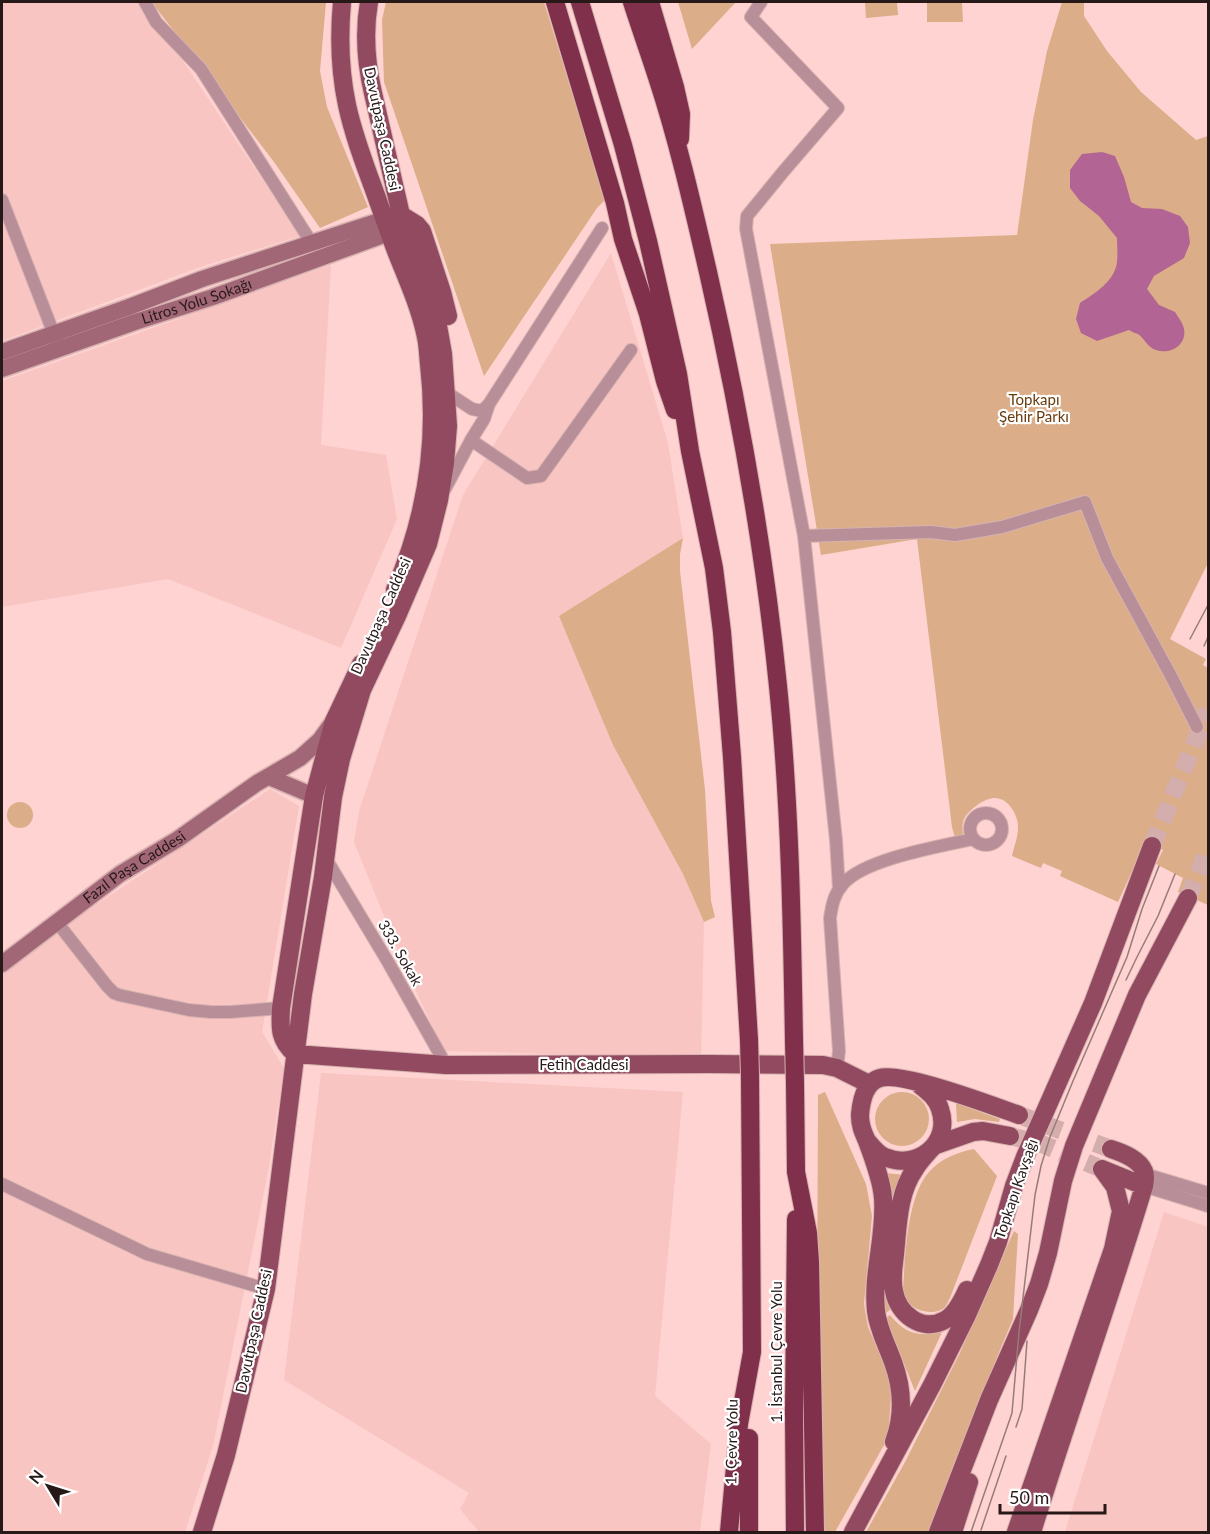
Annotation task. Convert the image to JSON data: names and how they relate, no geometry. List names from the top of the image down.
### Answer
{
  "streets": {
    "highway": ["1. İstanbul Çevre Yolu", "1. Çevre Yolu"],
    "main road": [
      "Davutpaşa Caddesi",
      "Litros Yolu Sokağı",
      "Fazıl Paşa Caddesi",
      "Fetih Caddesi",
      "Topkapı Kavşağı"
    ],
    "street": ["333. Sokak"]
  },
  "crossings": [
    ["Davutpaşa Caddesi", "Litros Yolu Sokağı"],
    ["Davutpaşa Caddesi", "Fazıl Paşa Caddesi"],
    ["Davutpaşa Caddesi", "333. Sokak"],
    ["Davutpaşa Caddesi", "Fetih Caddesi"],
    ["333. Sokak", "Fetih Caddesi"]
  ],
  "parks": ["Topkapı Şehir Parkı"],
  "scale_bar": "50 m",
  "north": "top left"
}
